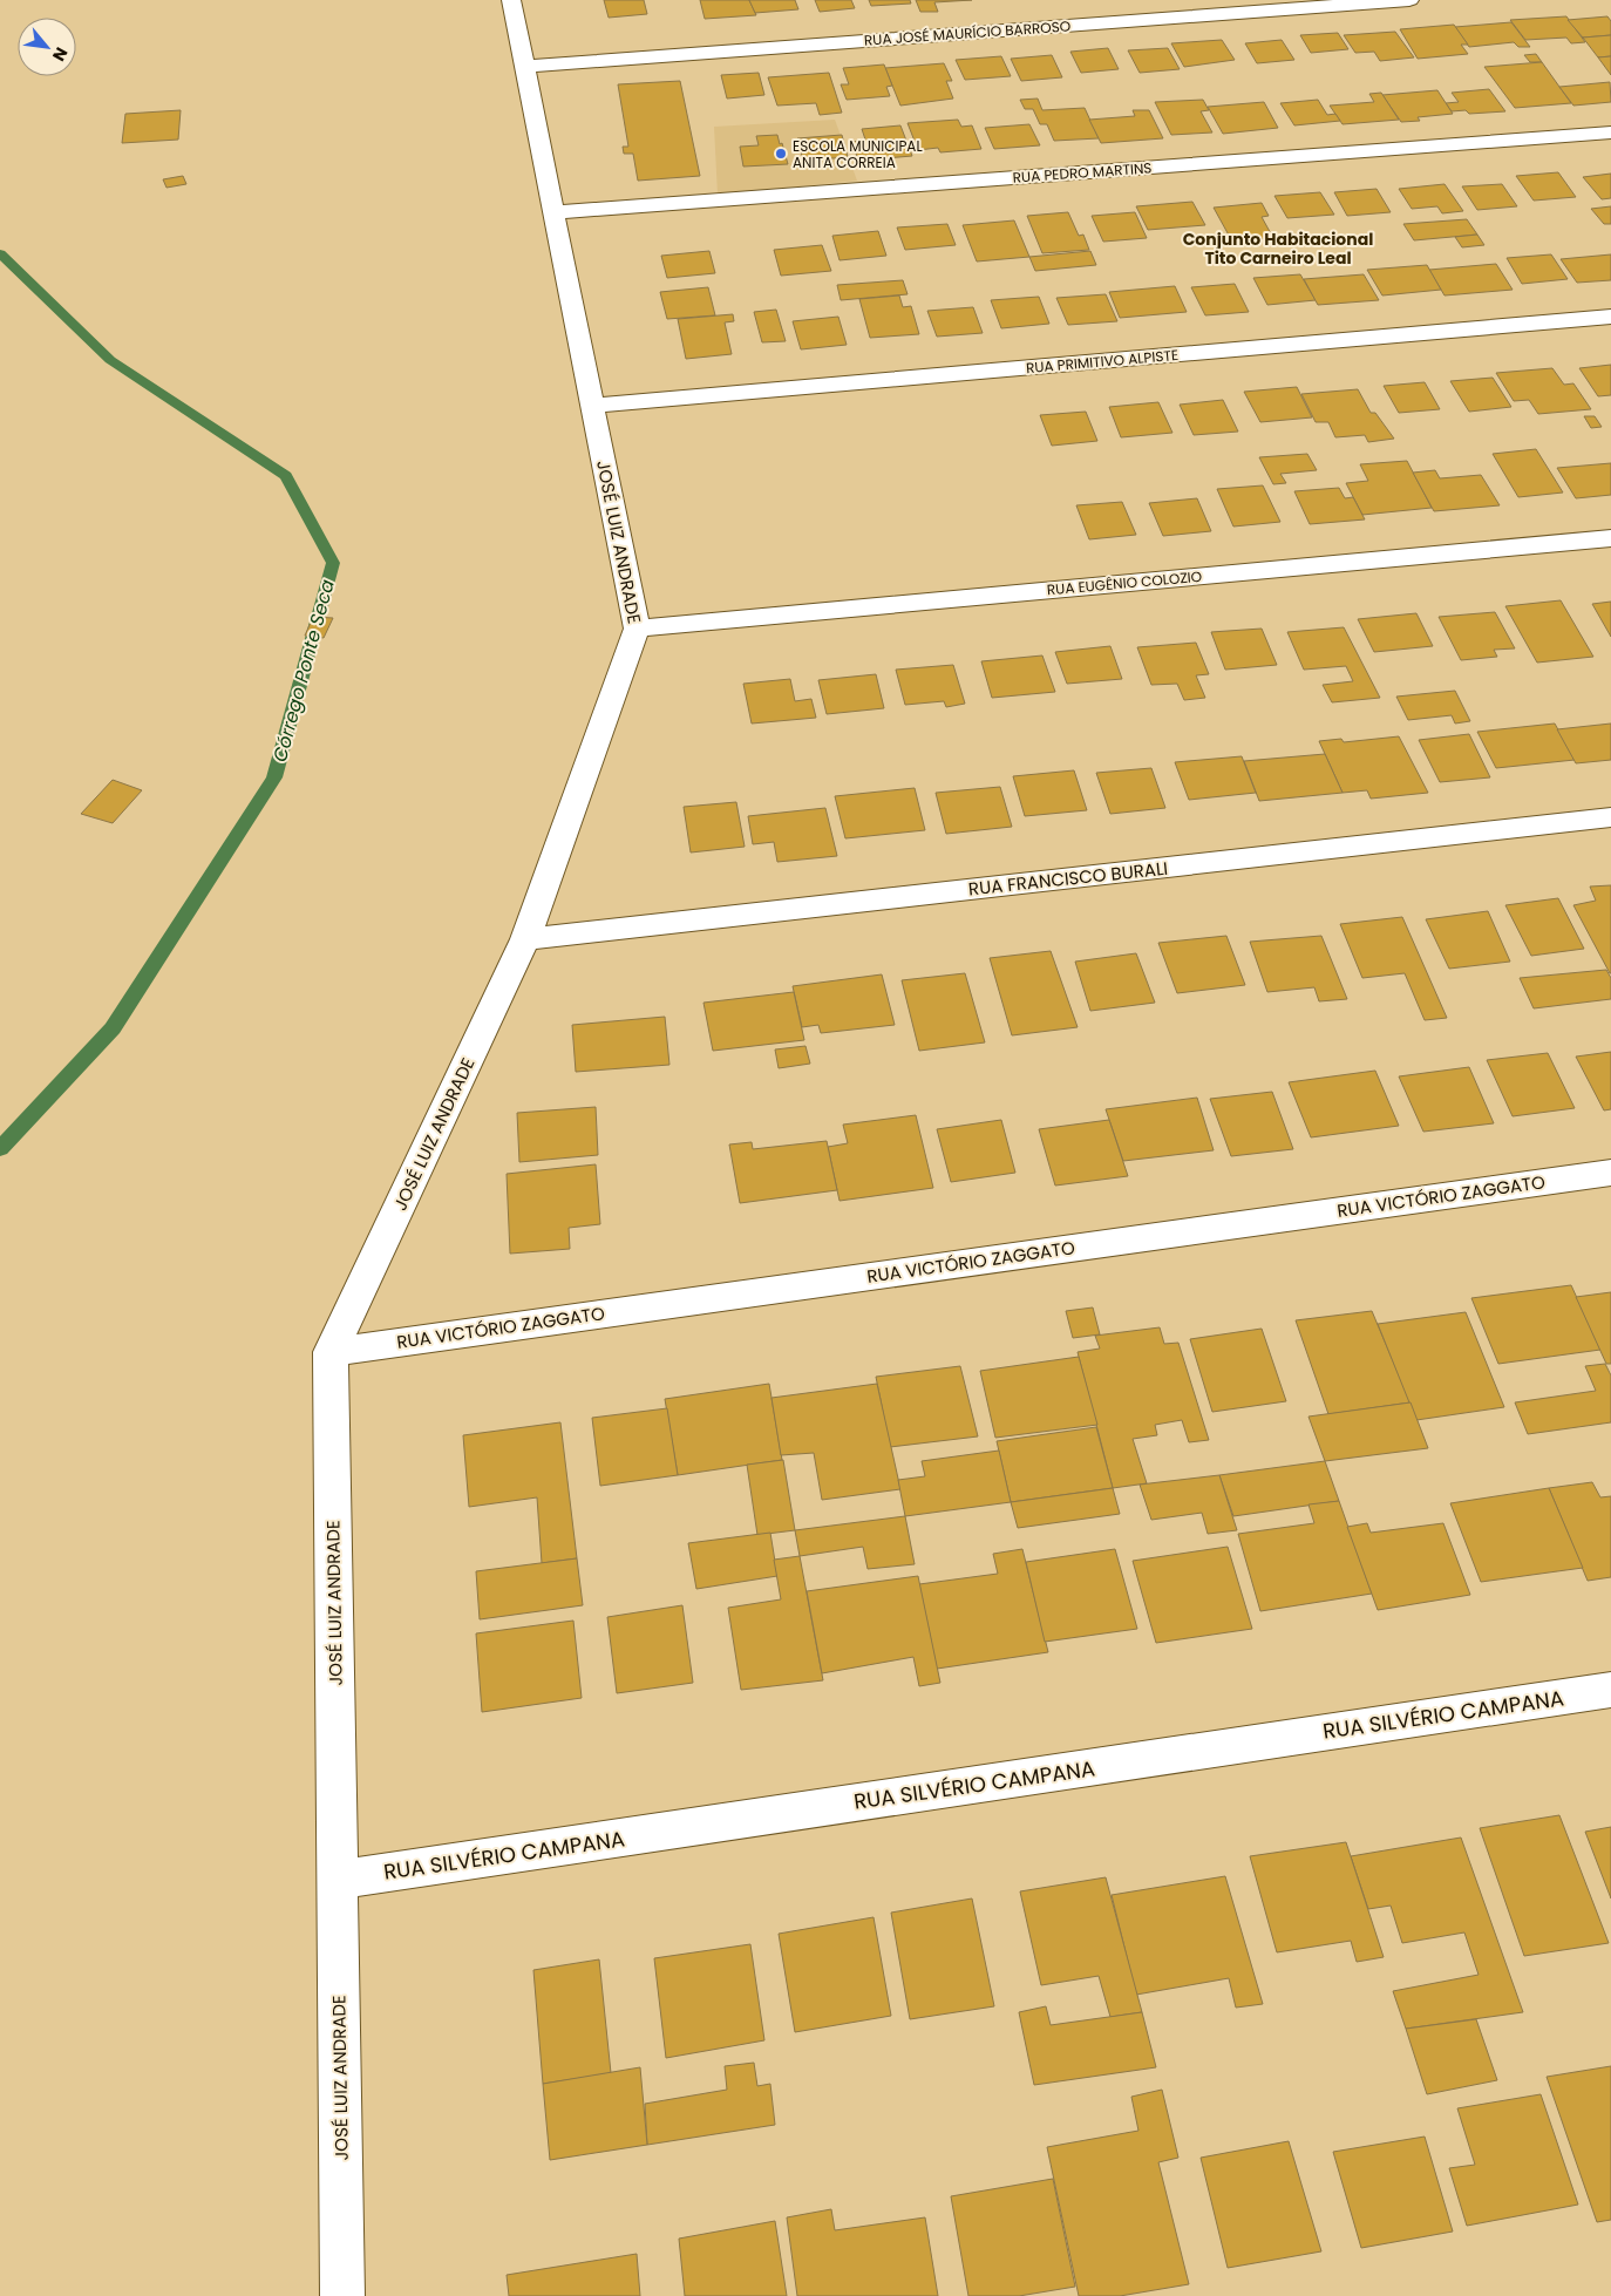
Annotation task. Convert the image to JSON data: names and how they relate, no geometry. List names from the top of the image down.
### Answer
{
  "streets": {
    "street": [
      "RUA JOSÉ MAURÍCIO BARROSO",
      "RUA PEDRO MARTINS",
      "RUA PRIMITIVO ALPISTE",
      "JOSÉ LUIZ ANDRADE",
      "RUA EUGÊNIO COLOZIO",
      "RUA FRANCISCO BURALI",
      "RUA VICTÓRIO ZAGGATO",
      "RUA SILVÉRIO CAMPANA"
    ]
  },
  "crossings": [
    ["RUA JOSÉ MAURÍCIO BARROSO", "JOSÉ LUIZ ANDRADE"],
    ["RUA PEDRO MARTINS", "JOSÉ LUIZ ANDRADE"],
    ["RUA PRIMITIVO ALPISTE", "JOSÉ LUIZ ANDRADE"],
    ["JOSÉ LUIZ ANDRADE", "RUA EUGÊNIO COLOZIO"],
    ["JOSÉ LUIZ ANDRADE", "RUA FRANCISCO BURALI"],
    ["JOSÉ LUIZ ANDRADE", "RUA VICTÓRIO ZAGGATO"],
    ["JOSÉ LUIZ ANDRADE", "RUA SILVÉRIO CAMPANA"]
  ],
  "districts": ["Conjunto Habitacional Tito Carneiro Leal"],
  "water": ["Córrego Ponte Seca"],
  "places": ["ESCOLA MUNICIPAL ANITA CORREIA"],
  "north": "bottom right"
}
